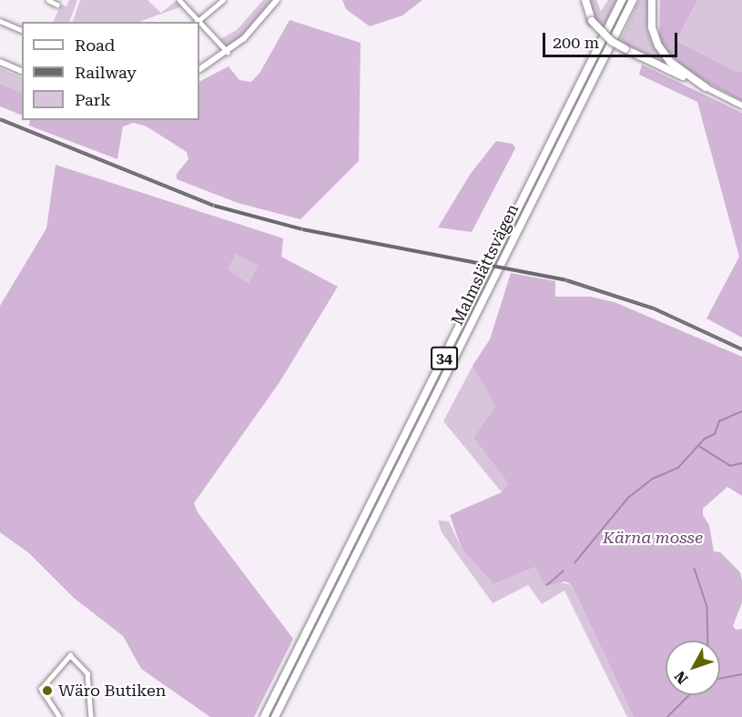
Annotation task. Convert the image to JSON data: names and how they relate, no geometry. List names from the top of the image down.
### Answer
{
  "streets": {
    "highway": ["Malmslättsvägen", "34"]
  },
  "parks": ["Kärna mosse"],
  "places": ["Wäro Butiken"],
  "legend": ["Road", "Railway", "Park"],
  "scale_bar": "200 m",
  "north": "bottom left"
}
